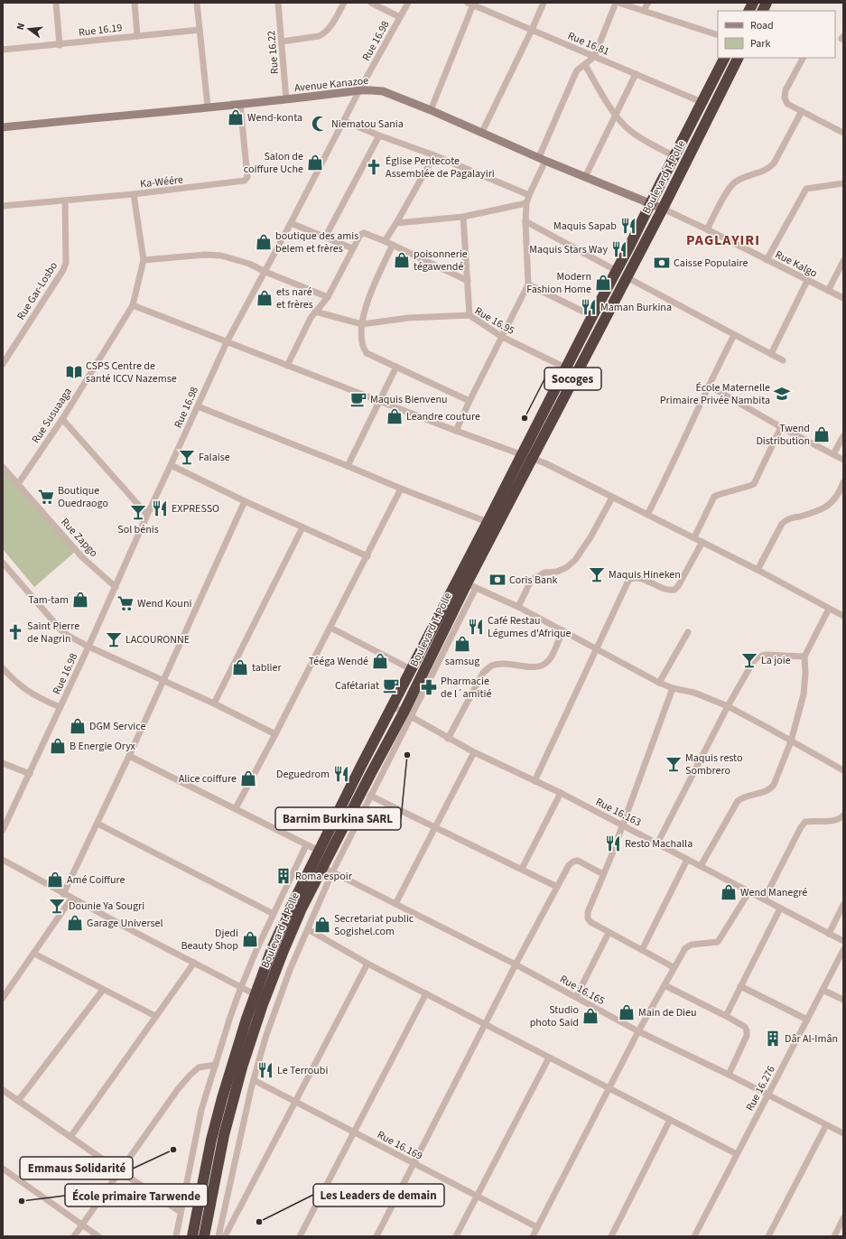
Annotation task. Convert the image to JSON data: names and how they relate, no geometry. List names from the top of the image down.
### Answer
{
  "streets": {
    "highway": ["Boulevard T. Polle"],
    "street": [
      "Rue 16.19",
      "Rue 16.98",
      "Rue 16.81",
      "Rue 16.22",
      "Avenue Kanazoe",
      "Ka-Wéére",
      "Rue Kalgo",
      "Rue Gar-Losbo",
      "Rue 16.95",
      "Rue Susuaaga",
      "Rue Zapgo",
      "Rue 16.163",
      "Rue 16.165",
      "Rue 16.276",
      "Rue 16.169"
    ]
  },
  "crossings": [
    ["Rue 16.98", "Avenue Kanazoe"],
    ["Rue 16.98", "Rue Zapgo"],
    ["Rue 16.81", "Boulevard T. Polle"],
    ["Rue 16.22", "Avenue Kanazoe"],
    ["Avenue Kanazoe", "Boulevard T. Polle"],
    ["Avenue Kanazoe", "Ka-Wéére"],
    ["Avenue Kanazoe", "Rue Kalgo"],
    ["Boulevard T. Polle", "Rue Kalgo"],
    ["Boulevard T. Polle", "Rue 16.95"],
    ["Boulevard T. Polle", "Rue 16.163"],
    ["Boulevard T. Polle", "Rue 16.165"],
    ["Ka-Wéére", "Rue Gar-Losbo"],
    ["Ka-Wéére", "Rue Susuaaga"],
    ["Rue Susuaaga", "Rue Zapgo"],
    ["Rue 16.165", "Rue 16.276"]
  ],
  "districts": ["PAGLAYIRI"],
  "places": {
    "shop": [
      "Wend-konta",
      "Salon de coiffure Uche",
      "boutique des amis belem et frères",
      "poisonnerie tégawendé",
      "Modern Fashion Home",
      "ets naré et frères",
      "Leandre couture",
      "Twend Distribution",
      "Tam-tam",
      "samsug",
      "Tééga Wendé",
      "tablier",
      "DGM Service",
      "B Energie Oryx",
      "Alice coiffure",
      "Amé Coiffure",
      "Wend Manegré",
      "Garage Universel",
      "Secretariat public Sogishel.com",
      "Djedi Beauty Shop",
      "Main de Dieu",
      "Studio photo Said"
    ],
    "mosque": ["Niematou Sania"],
    "church": ["Église Pentecote Assemblée de Pagalayiri", "Saint Pierre de Nagrin"],
    "restaurant": [
      "Maquis Sapab",
      "Maquis Stars Way",
      "Maman Burkina",
      "EXPRESSO",
      "Café Restau Légumes d'Afrique",
      "Deguedrom",
      "Resto Machalla",
      "Le Terroubi"
    ],
    "bank": ["Caisse Populaire", "Coris Bank"],
    "library": ["CSPS Centre de santé ICCV Nazemse"],
    "school or university": ["École Maternelle Primaire Privée Nambita"],
    "cafe": ["Maquis Bienvenu", "Cafétariat"],
    "other": [
      "Socoges",
      "Barnim Burkina SARL",
      "Emmaus Solidarité",
      "École primaire Tarwende",
      "Les Leaders de demain"
    ],
    "bar": [
      "Falaise",
      "Sol bénis",
      "Maquis Hineken",
      "LACOURONNE",
      "La joie",
      "Maquis resto Sombrero",
      "Dounie Ya Sougri"
    ],
    "supermarket": ["Boutique Ouedraogo", "Wend Kouni"],
    "pharmacy": ["Pharmacie de l´amitié"],
    "building": ["Roma espoir", "Dâr Al-Imân"]
  },
  "legend": ["Road", "Park"],
  "north": "left"
}
